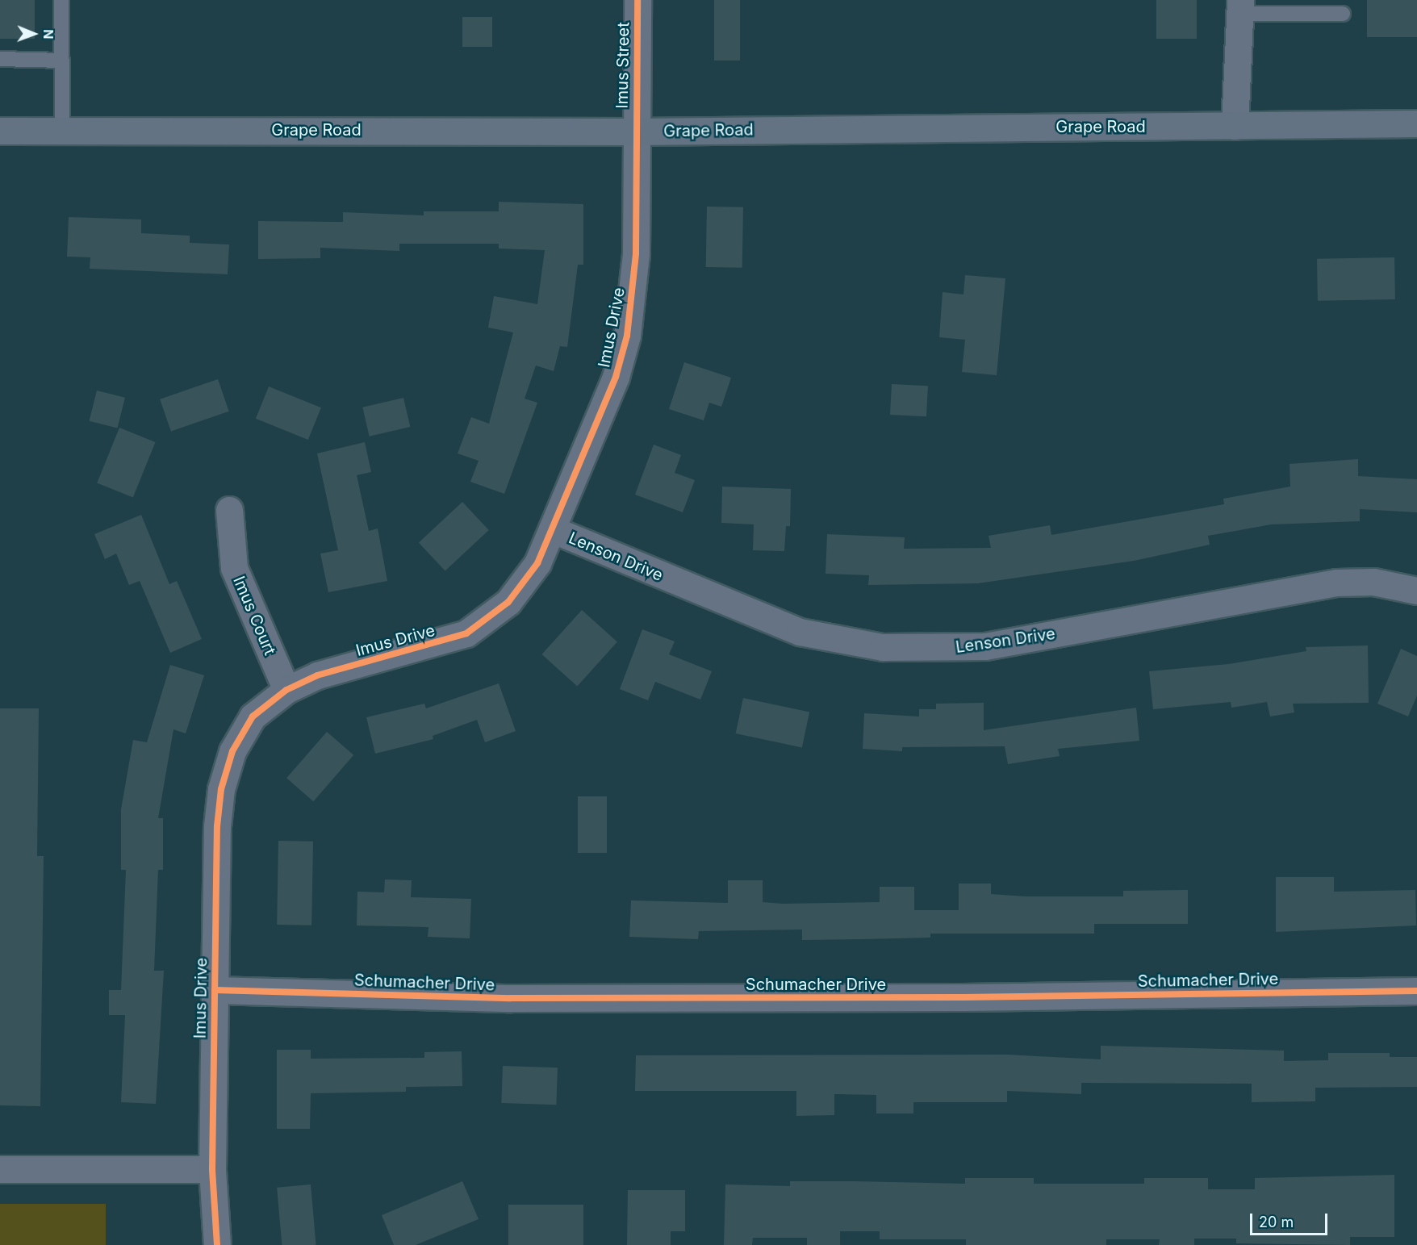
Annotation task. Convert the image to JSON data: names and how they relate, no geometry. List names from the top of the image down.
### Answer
{
  "streets": {
    "main road": ["Grape Road"],
    "street": [
      "Imus Street",
      "Imus Drive",
      "Lenson Drive",
      "Imus Court",
      "Schumacher Drive"
    ]
  },
  "crossings": [
    ["Imus Street", "Grape Road"],
    ["Imus Street", "Imus Drive"],
    ["Grape Road", "Imus Drive"],
    ["Imus Drive", "Lenson Drive"],
    ["Imus Drive", "Imus Court"],
    ["Imus Drive", "Schumacher Drive"]
  ],
  "scale_bar": "20 m",
  "north": "right"
}
